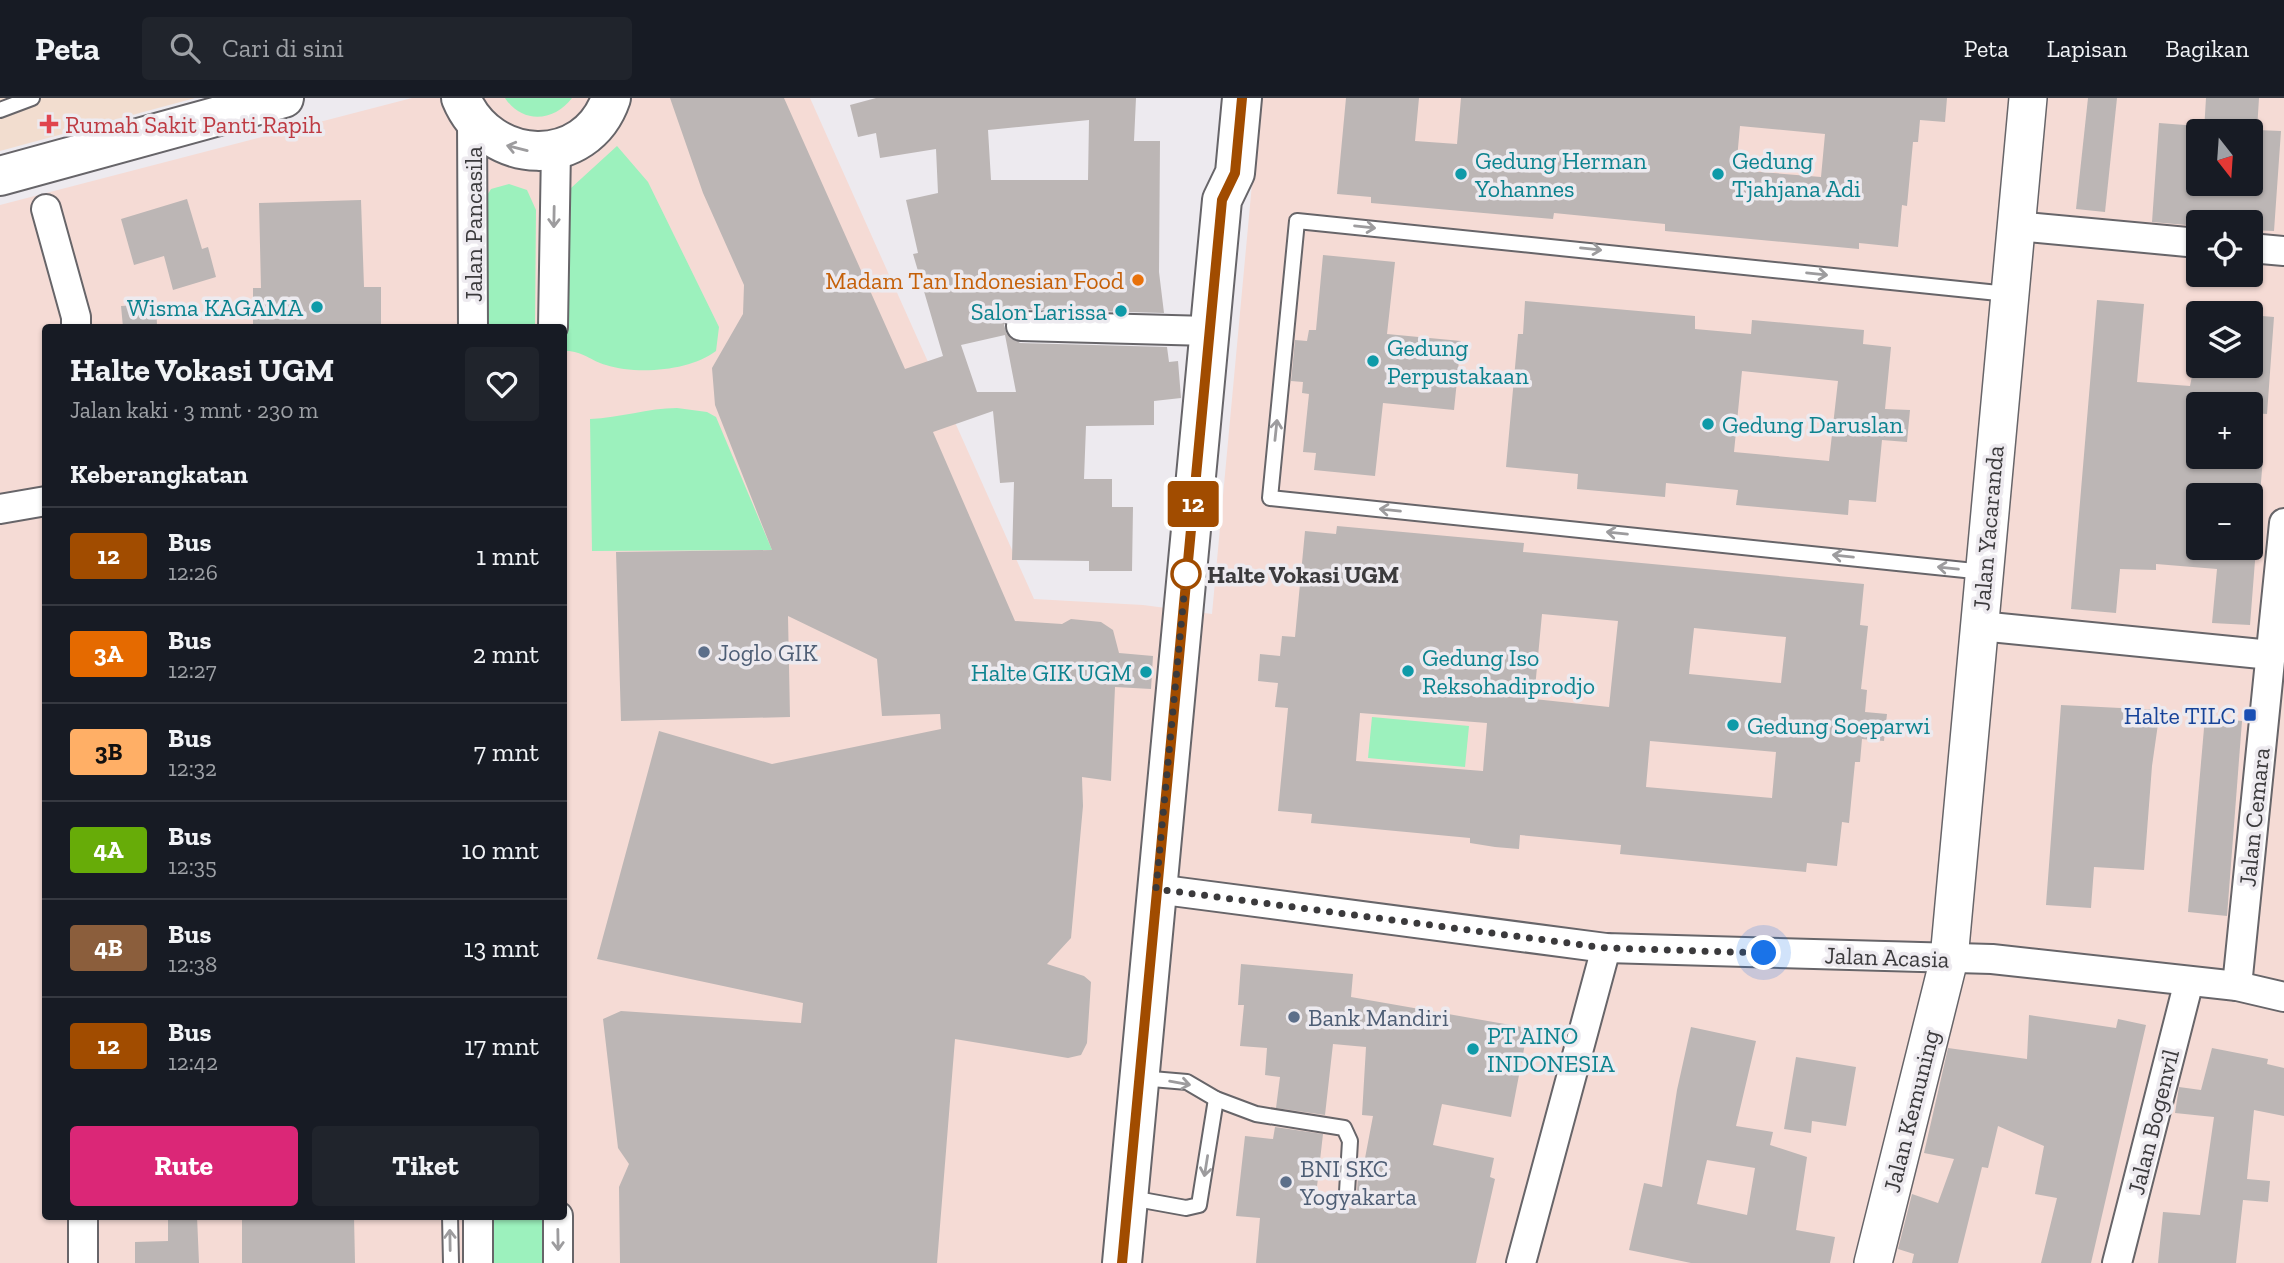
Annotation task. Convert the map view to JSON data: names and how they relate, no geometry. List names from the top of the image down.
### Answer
{
  "streets": {
    "street": [
      "Jalan Pancasila",
      "Jalan Yacaranda",
      "Jalan Cemara",
      "Jalan Acasia",
      "Jalan Kemuning",
      "Jalan Bogenvil"
    ]
  },
  "crossings": [
    ["Jalan Yacaranda", "Jalan Acasia"],
    ["Jalan Yacaranda", "Jalan Kemuning"],
    ["Jalan Cemara", "Jalan Acasia"],
    ["Jalan Acasia", "Jalan Kemuning"],
    ["Jalan Acasia", "Jalan Bogenvil"]
  ],
  "places": {
    "health": ["Rumah Sakit Panti Rapih"],
    "other": [
      "Gedung Herman Yohannes",
      "Gedung Tjahjana Adi",
      "Madam Tan Indonesian Food",
      "Wisma KAGAMA",
      "Salon Larissa",
      "Gedung Perpustakaan",
      "Gedung Daruslan",
      "Halte Vokasi UGM",
      "Joglo GIK",
      "Gedung Iso Reksohadiprodjo",
      "Halte GIK UGM",
      "Gedung Soeparwi",
      "Bank Mandiri",
      "PT AINO INDONESIA",
      "BNI SKC Yogyakarta"
    ],
    "transit": ["Halte TILC"]
  },
  "lines": ["bus line 12"],
  "north": "bottom",
  "page": {
    "header": "Peta",
    "search": "Cari di sini",
    "nav": ["Peta", "Lapisan", "Bagikan"],
    "on_map": "12",
    "map_buttons": ["+", "−"],
    "heading": [
      ["Halte Vokasi UGM", "Jalan kaki · 3 mnt · 230 m"],
      "Keberangkatan"
    ],
    "list": [
      {
        "mark": "12",
        "name": "Bus",
        "note": "12:26",
        "value": "1 mnt"
      },
      {
        "mark": "3A",
        "name": "Bus",
        "note": "12:27",
        "value": "2 mnt"
      },
      {
        "mark": "3B",
        "name": "Bus",
        "note": "12:32",
        "value": "7 mnt"
      },
      {
        "mark": "4A",
        "name": "Bus",
        "note": "12:35",
        "value": "10 mnt"
      },
      {
        "mark": "4B",
        "name": "Bus",
        "note": "12:38",
        "value": "13 mnt"
      },
      {
        "mark": "12",
        "name": "Bus",
        "note": "12:42",
        "value": "17 mnt"
      }
    ],
    "buttons": ["Rute", "Tiket"]
  }
}
